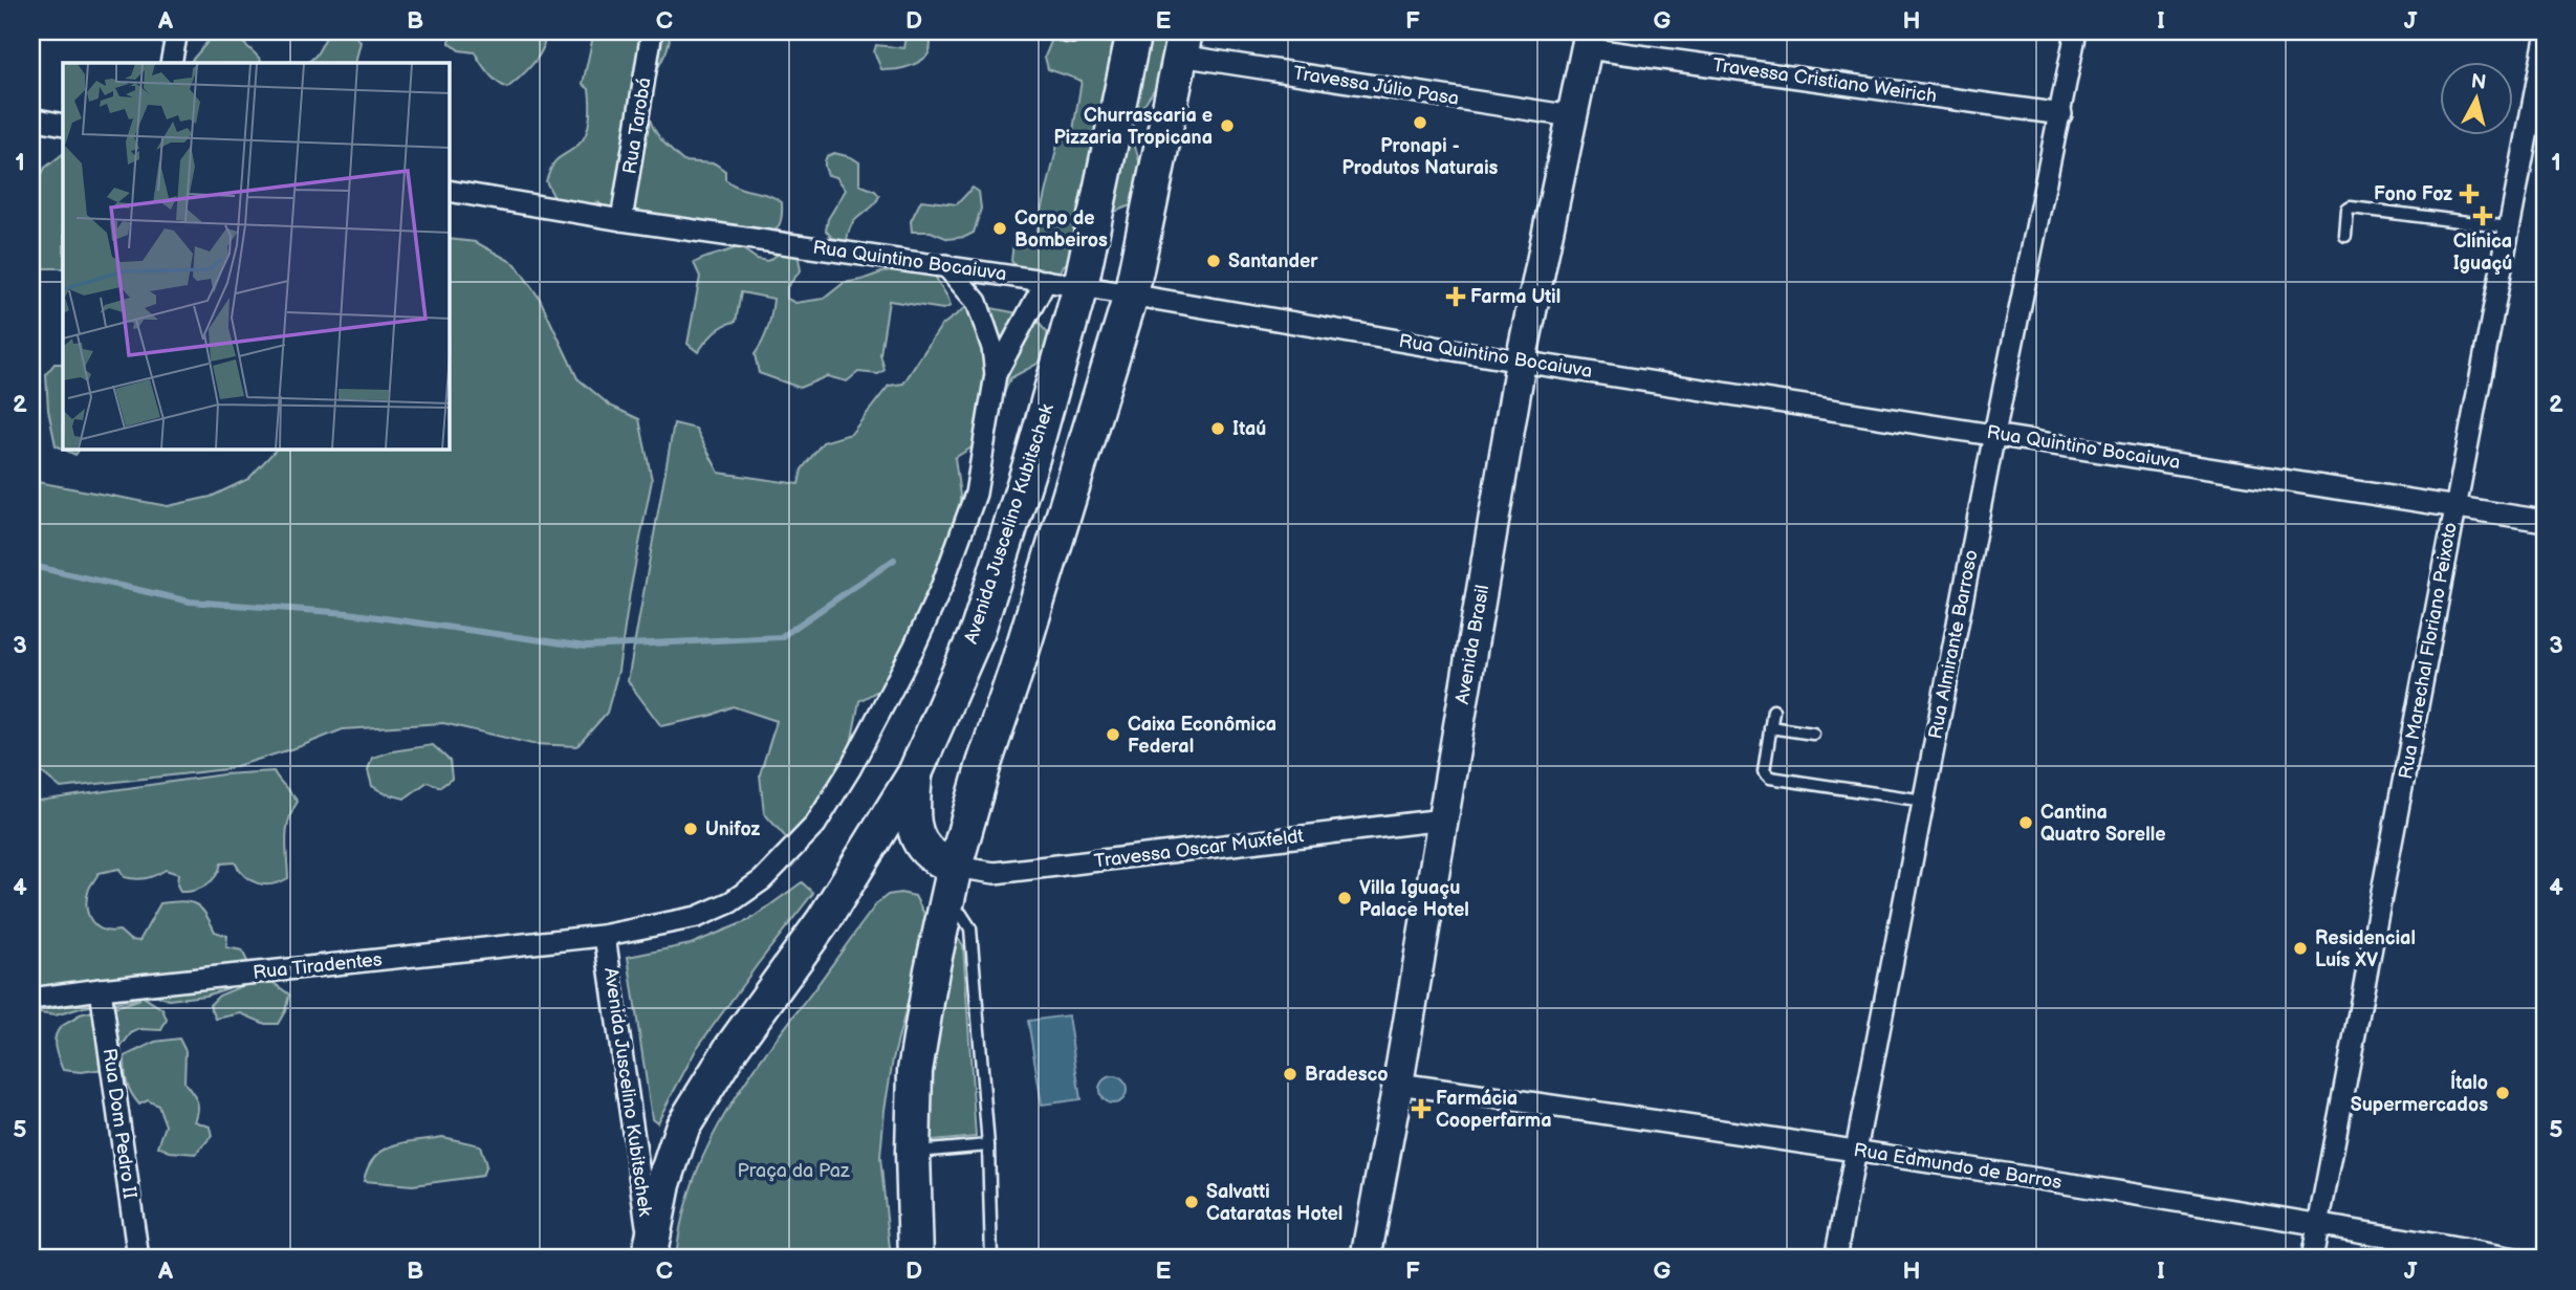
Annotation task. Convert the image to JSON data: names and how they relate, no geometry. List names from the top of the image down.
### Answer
{
  "streets": {
    "main road": ["Avenida Juscelino Kubitschek"],
    "street": [
      "Travessa Cristiano Weirich",
      "Travessa Júlio Pasa",
      "Rua Tarobá",
      "Rua Quintino Bocaiuva",
      "Avenida Brasil",
      "Rua Almirante Barroso",
      "Rua Marechal Floriano Peixoto",
      "Travessa Oscar Muxfeldt",
      "Rua Tiradentes",
      "Rua Dom Pedro II",
      "Rua Edmundo de Barros"
    ]
  },
  "crossings": [
    ["Travessa Cristiano Weirich", "Avenida Brasil"],
    ["Travessa Cristiano Weirich", "Rua Almirante Barroso"],
    ["Travessa Júlio Pasa", "Avenida Brasil"],
    ["Rua Tarobá", "Rua Quintino Bocaiuva"],
    ["Rua Quintino Bocaiuva", "Avenida Juscelino Kubitschek"],
    ["Rua Quintino Bocaiuva", "Avenida Brasil"],
    ["Rua Quintino Bocaiuva", "Rua Almirante Barroso"],
    ["Rua Quintino Bocaiuva", "Rua Marechal Floriano Peixoto"],
    ["Avenida Juscelino Kubitschek", "Rua Tiradentes"],
    ["Avenida Brasil", "Travessa Oscar Muxfeldt"],
    ["Avenida Brasil", "Rua Edmundo de Barros"],
    ["Rua Almirante Barroso", "Rua Edmundo de Barros"],
    ["Rua Marechal Floriano Peixoto", "Rua Edmundo de Barros"],
    ["Rua Tiradentes", "Rua Dom Pedro II"]
  ],
  "parks": ["Praça da Paz"],
  "places": {
    "other": [
      "Pronapi - Produtos Naturais",
      "Churrascaria e Pizzaria Tropicana",
      "Corpo de Bombeiros",
      "Santander",
      "Itaú",
      "Caixa Econômica Federal",
      "Cantina Quatro Sorelle",
      "Unifoz",
      "Villa Iguaçu Palace Hotel",
      "Residencial Luís XV",
      "Bradesco",
      "Ítalo Supermercados",
      "Salvatti Cataratas Hotel"
    ],
    "health": [
      "Fono Foz",
      "Clínica Iguaçú",
      "Farma Util",
      "Farmácia Cooperfarma"
    ]
  },
  "north": "top",
  "grid": {
    "columns": [
      "A",
      "B",
      "C",
      "D",
      "E",
      "F",
      "G",
      "H",
      "I",
      "J"
    ],
    "rows": [
      "1",
      "2",
      "3",
      "4",
      "5"
    ]
  }
}
